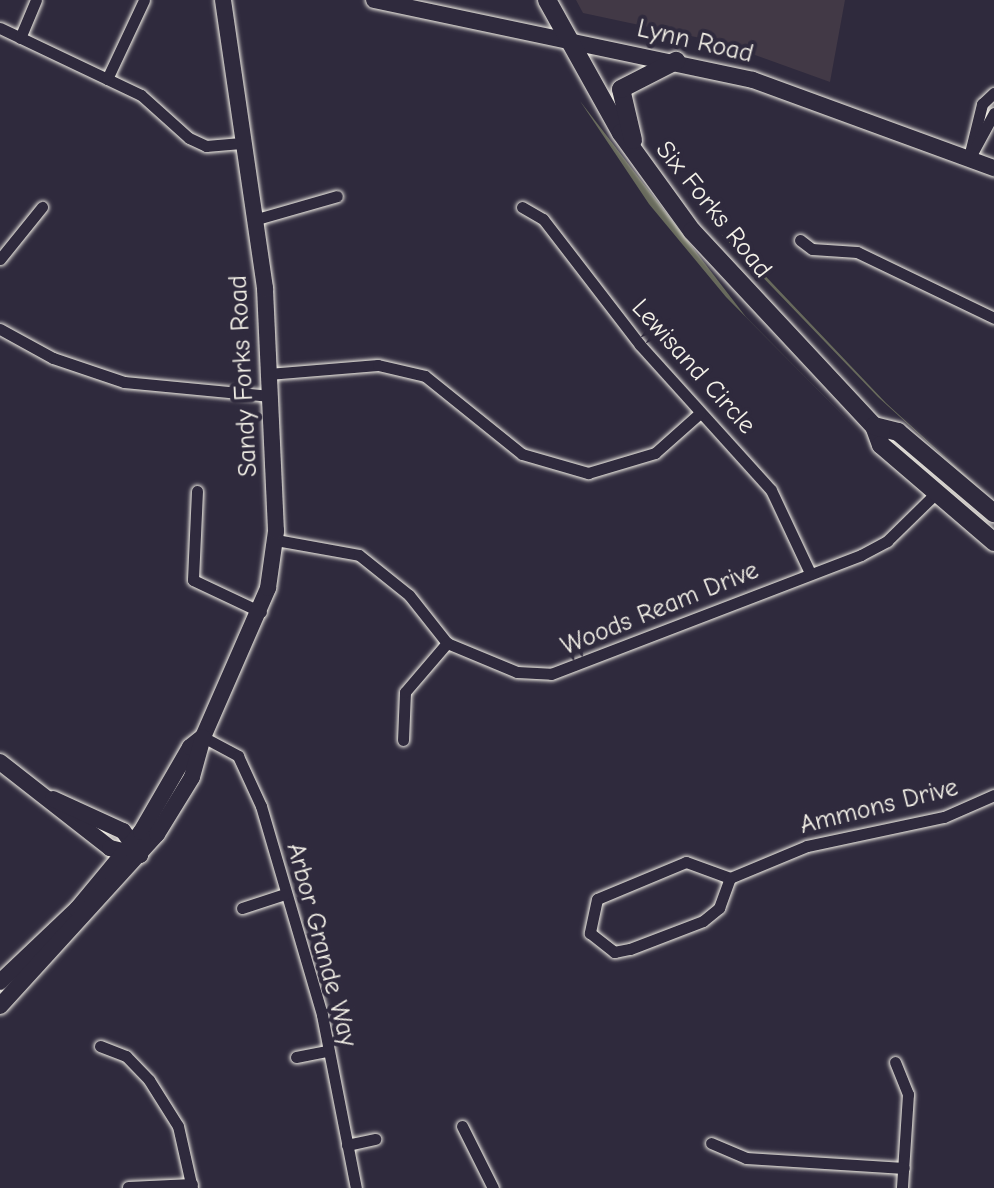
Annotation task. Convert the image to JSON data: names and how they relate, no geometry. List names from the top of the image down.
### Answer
{
  "streets": {
    "main road": ["Six Forks Road"],
    "street": [
      "Lynn Road",
      "Lewisand Circle",
      "Sandy Forks Road",
      "Woods Ream Drive",
      "Ammons Drive",
      "Arbor Grande Way"
    ]
  },
  "crossings": [
    ["Lynn Road", "Six Forks Road"],
    ["Six Forks Road", "Woods Ream Drive"],
    ["Lewisand Circle", "Woods Ream Drive"],
    ["Sandy Forks Road", "Woods Ream Drive"],
    ["Sandy Forks Road", "Arbor Grande Way"]
  ]
}
